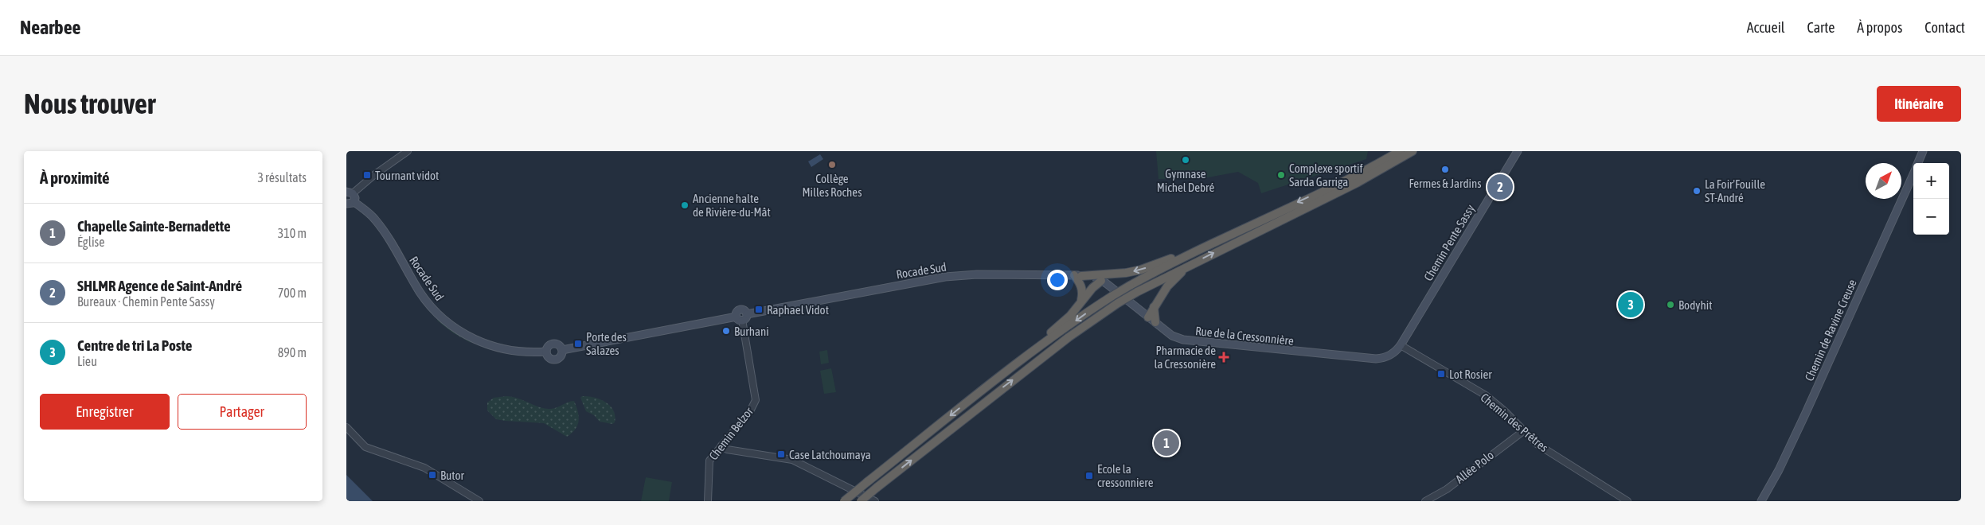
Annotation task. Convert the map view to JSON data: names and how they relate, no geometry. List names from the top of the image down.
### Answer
{
  "streets": {
    "main road": [
      "Chemin Pente Sassy",
      "Rocade Sud",
      "Chemin de Ravine Creuse",
      "Rue de la Cressonnière"
    ],
    "street": ["Chemin des Prêtres", "Chemin Belzor", "Allée Polo"]
  },
  "crossings": [
    ["Chemin Pente Sassy", "Rue de la Cressonnière"],
    ["Chemin Pente Sassy", "Chemin des Prêtres"],
    ["Rocade Sud", "Rue de la Cressonnière"],
    ["Rocade Sud", "Chemin Belzor"],
    ["Rue de la Cressonnière", "Chemin des Prêtres"],
    ["Chemin des Prêtres", "Allée Polo"]
  ],
  "places": {
    "other": [
      "Gymnase Michel Debré",
      "Collège Milles Roches",
      "Fermes & Jardins",
      "Complexe sportif Sarda Garriga",
      "La Foir'Fouille ST-André",
      "Ancienne halte de Rivière-du-Mât",
      "Bodyhit",
      "Burhani"
    ],
    "transit": [
      "Tournant vidot",
      "Raphael Vidot",
      "Porte des Salazes",
      "Lot Rosier",
      "Case Latchoumaya",
      "Butor",
      "Ecole la cressonniere"
    ],
    "health": ["Pharmacie de la Cressonière"]
  },
  "north": "top right",
  "page": {
    "header": "Nearbee",
    "nav": [
      "Accueil",
      "Carte",
      "À propos",
      "Contact"
    ],
    "buttons": [
      "Itinéraire",
      ["Enregistrer", "Partager"]
    ],
    "title": "Nous trouver",
    "heading": ["À proximité", "3 résultats"],
    "map_buttons": ["+", "−"],
    "pins": ["2", "3", "1"],
    "list": [
      {
        "mark": "1",
        "name": "Chapelle Sainte-Bernadette",
        "note": "Église",
        "value": "310 m"
      },
      {
        "mark": "2",
        "name": "SHLMR Agence de Saint-André",
        "note": "Bureaux · Chemin Pente Sassy",
        "value": "700 m"
      },
      {
        "mark": "3",
        "name": "Centre de tri La Poste",
        "note": "Lieu",
        "value": "890 m"
      }
    ]
  }
}
